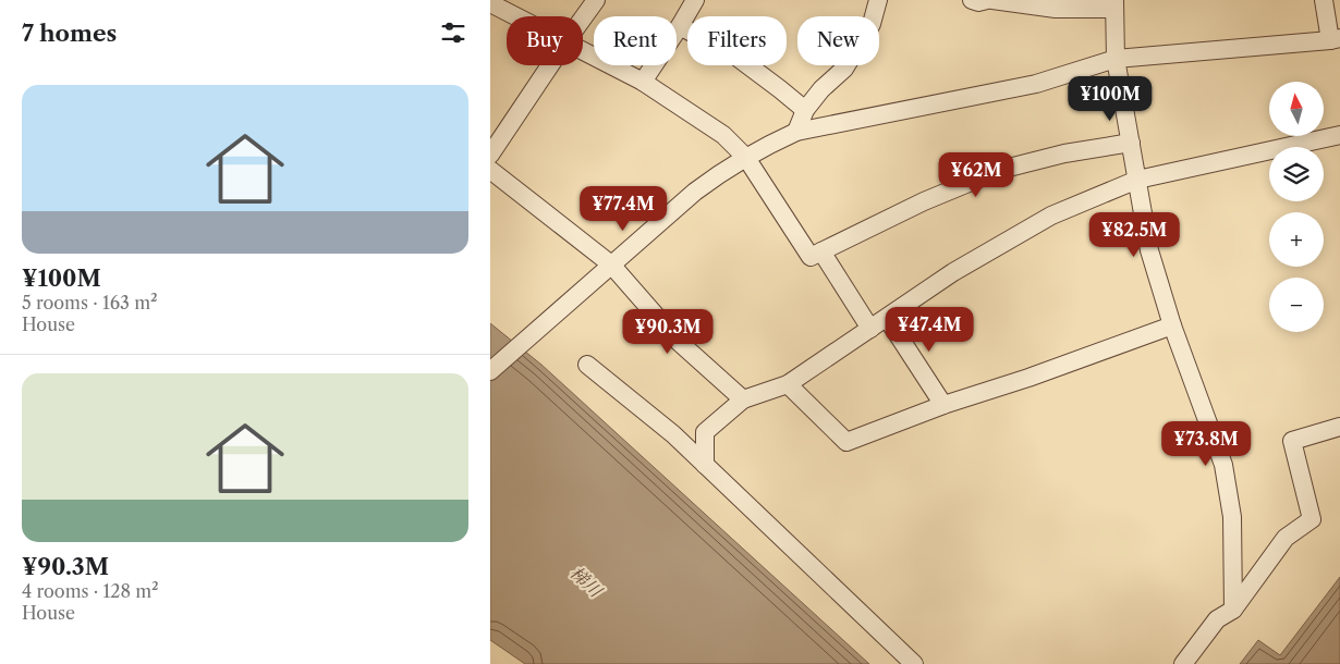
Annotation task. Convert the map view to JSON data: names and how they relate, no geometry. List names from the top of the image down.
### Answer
{
  "water": ["梯川"],
  "north": "top",
  "page": {
    "heading": "7 homes",
    "chip": [
      "Buy",
      "Rent",
      "Filters",
      "New"
    ],
    "list": [
      {
        "name": "¥100M",
        "note": "5 rooms · 163 m² · House"
      },
      {
        "name": "¥90.3M",
        "note": "4 rooms · 128 m² · House"
      }
    ],
    "price": [
      "¥100M",
      "¥62M",
      "¥77.4M",
      "¥82.5M",
      "¥47.4M",
      "¥90.3M",
      "¥73.8M"
    ],
    "map_buttons": ["+", "−"]
  }
}
